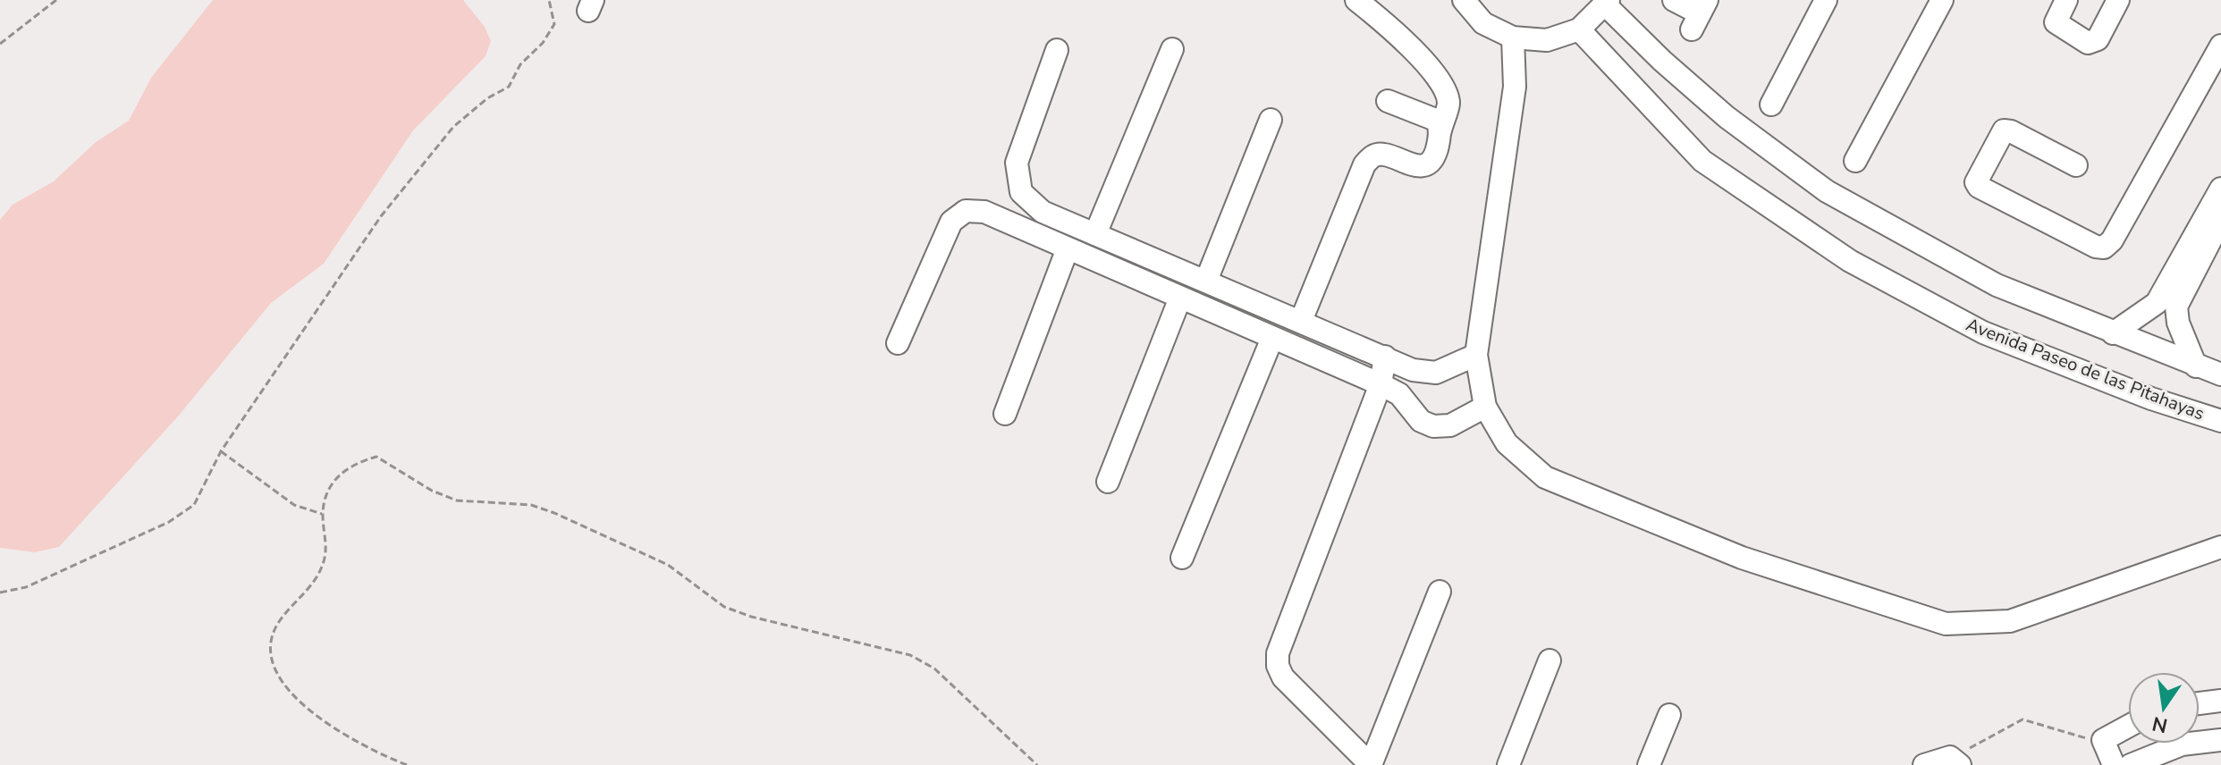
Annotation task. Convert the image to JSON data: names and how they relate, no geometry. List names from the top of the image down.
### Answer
{
  "streets": {
    "street": ["Avenida Paseo de las Pitahayas"]
  },
  "north": "bottom"
}
